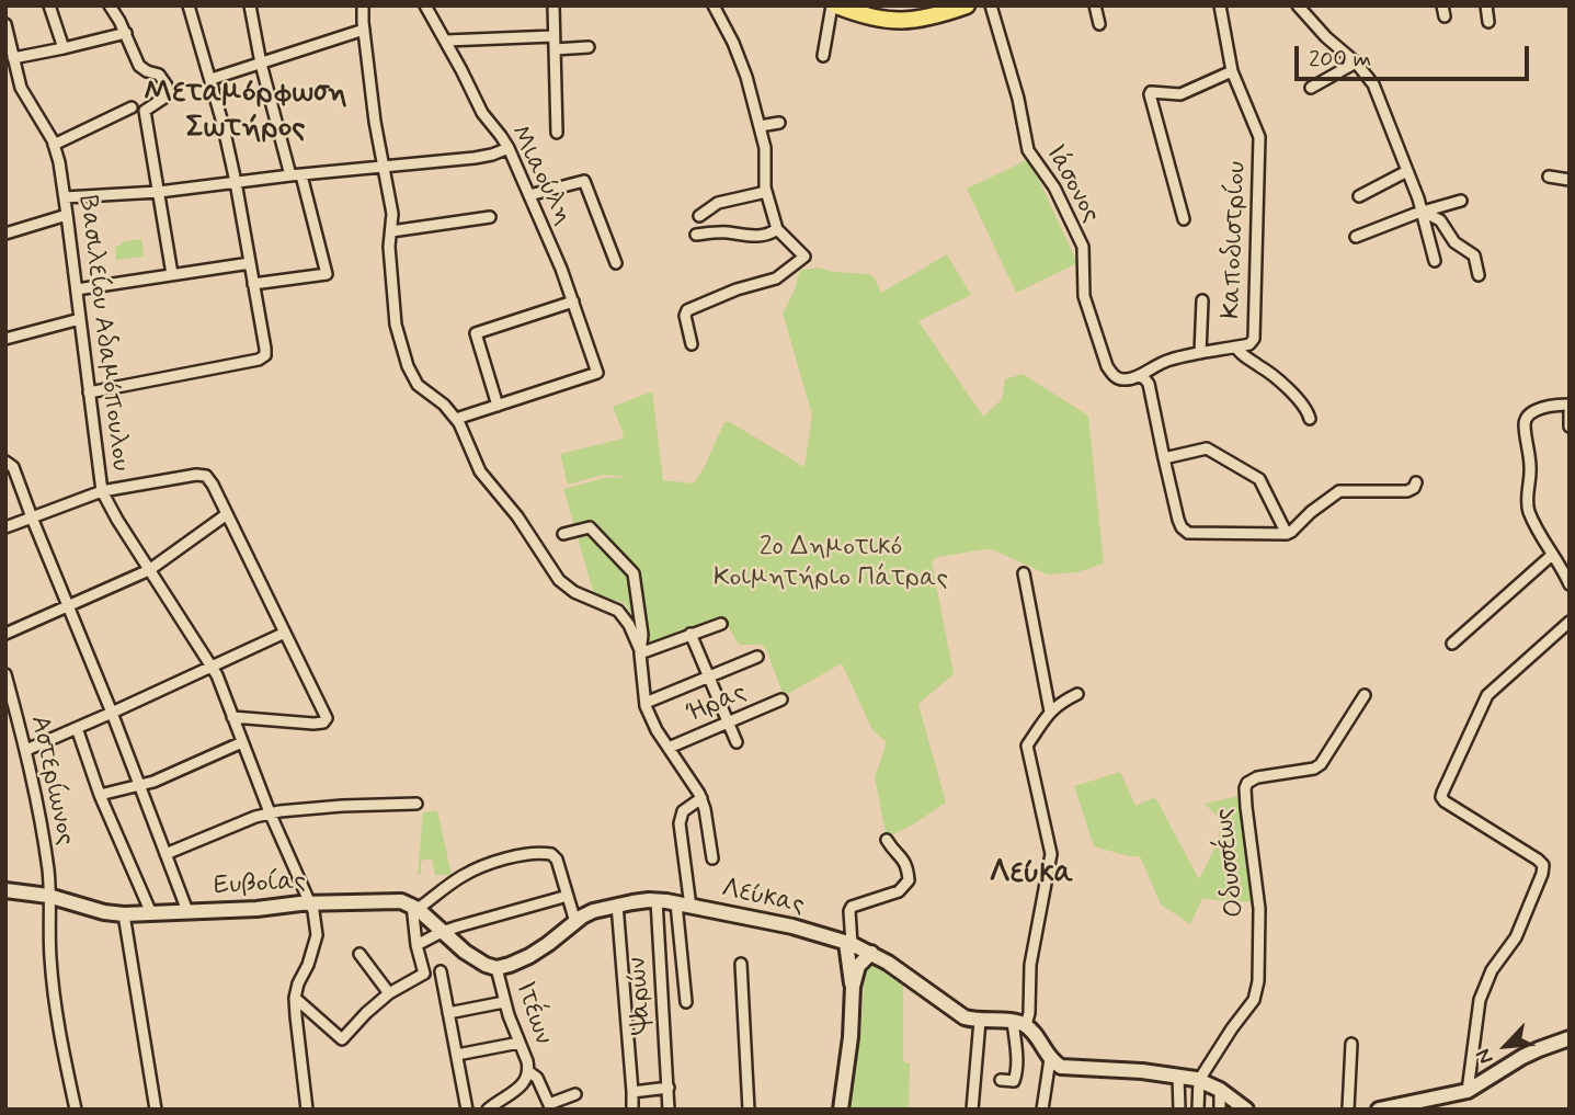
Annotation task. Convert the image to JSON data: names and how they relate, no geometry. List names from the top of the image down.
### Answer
{
  "streets": {
    "main road": ["Ευβοίας", "Λεύκας"],
    "street": [
      "Μιαούλη",
      "Ιάσονος",
      "Καποδιστρίου",
      "Βασιλείου Αδαμόπουλου",
      "Ήρας",
      "Αστερίωνος",
      "Οδυσσέως",
      "Ψαρών",
      "Ιτέων"
    ]
  },
  "crossings": [
    ["Ιάσονος", "Καποδιστρίου"],
    ["Βασιλείου Αδαμόπουλου", "Ευβοίας"],
    ["Αστερίωνος", "Ευβοίας"],
    ["Λεύκας", "Ψαρών"],
    ["Λεύκας", "Ιτέων"]
  ],
  "districts": ["Μεταμόρφωση Σωτήρος", "Λεύκα"],
  "parks": ["2o Δημοτικό Κοιμητήριο Πάτρας"],
  "scale_bar": "200 m",
  "north": "bottom left"
}
